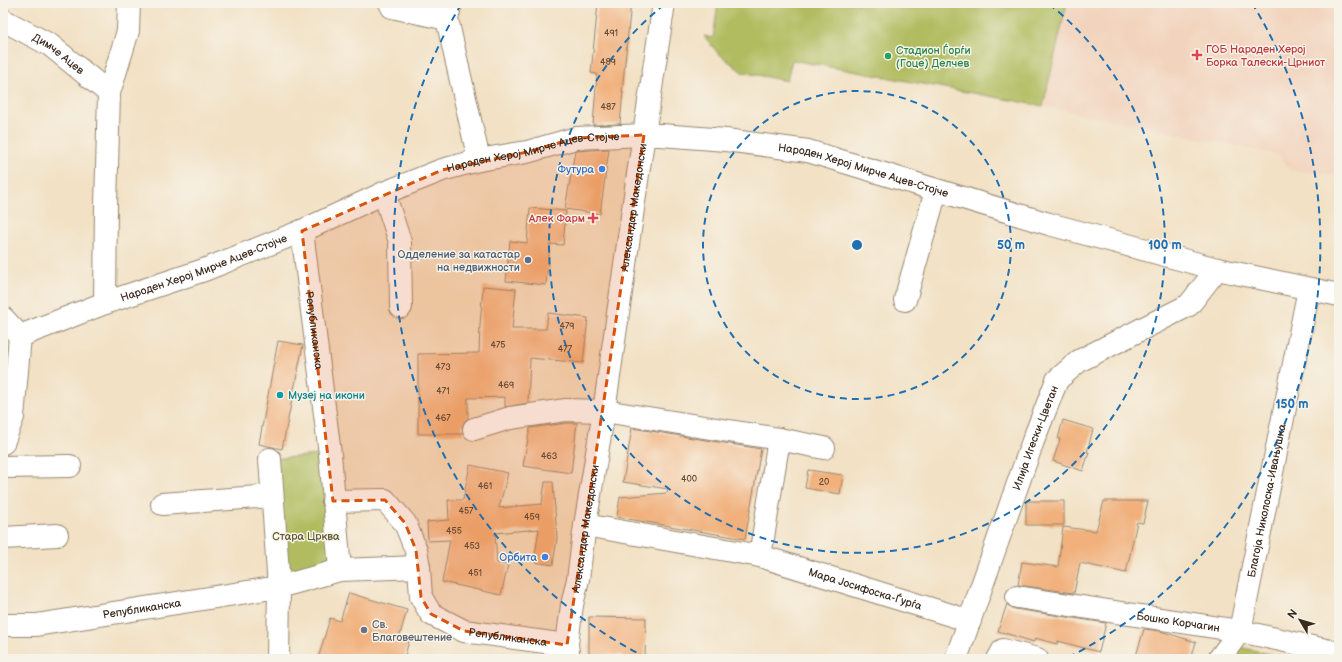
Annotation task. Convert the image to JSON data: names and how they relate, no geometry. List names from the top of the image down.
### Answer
{
  "streets": {
    "street": [
      "Димче Ацев",
      "Народен Херој Мирче Ацев-Стојче",
      "Александар Македонски",
      "Републиканска",
      "Илија Игески-Цветан",
      "Благоја Николоска-Ивањушка",
      "Мара Јосифоска-Ѓурѓа",
      "Бошко Корчагин"
    ]
  },
  "crossings": [
    ["Народен Херој Мирче Ацев-Стојче", "Александар Македонски"],
    ["Народен Херој Мирче Ацев-Стојче", "Републиканска"],
    ["Народен Херој Мирче Ацев-Стојче", "Илија Игески-Цветан"],
    ["Народен Херој Мирче Ацев-Стојче", "Благоја Николоска-Ивањушка"],
    ["Александар Македонски", "Републиканска"],
    ["Александар Македонски", "Мара Јосифоска-Ѓурѓа"],
    ["Илија Игески-Цветан", "Мара Јосифоска-Ѓурѓа"],
    ["Благоја Николоска-Ивањушка", "Бошко Корчагин"]
  ],
  "parks": ["Стара Црква"],
  "places": {
    "health": ["ГОБ Народен Херој Борка Талески-Црниот", "Алек Фарм"],
    "other": [
      "Стадион Ѓорѓи (Гоце) Делчев",
      "Футура",
      "Одделение за катастар на недвижности",
      "Музеј на икони",
      "Орбита",
      "Св. Благовештение"
    ]
  },
  "house_numbers": [
    "491",
    "489",
    "487",
    "479",
    "475",
    "477",
    "473",
    "469",
    "471",
    "467",
    "463",
    "400",
    "20",
    "461",
    "457",
    "459",
    "455",
    "453",
    "451"
  ],
  "north": "top left",
  "rings": ["50 m", "100 m", "150 m"]
}
